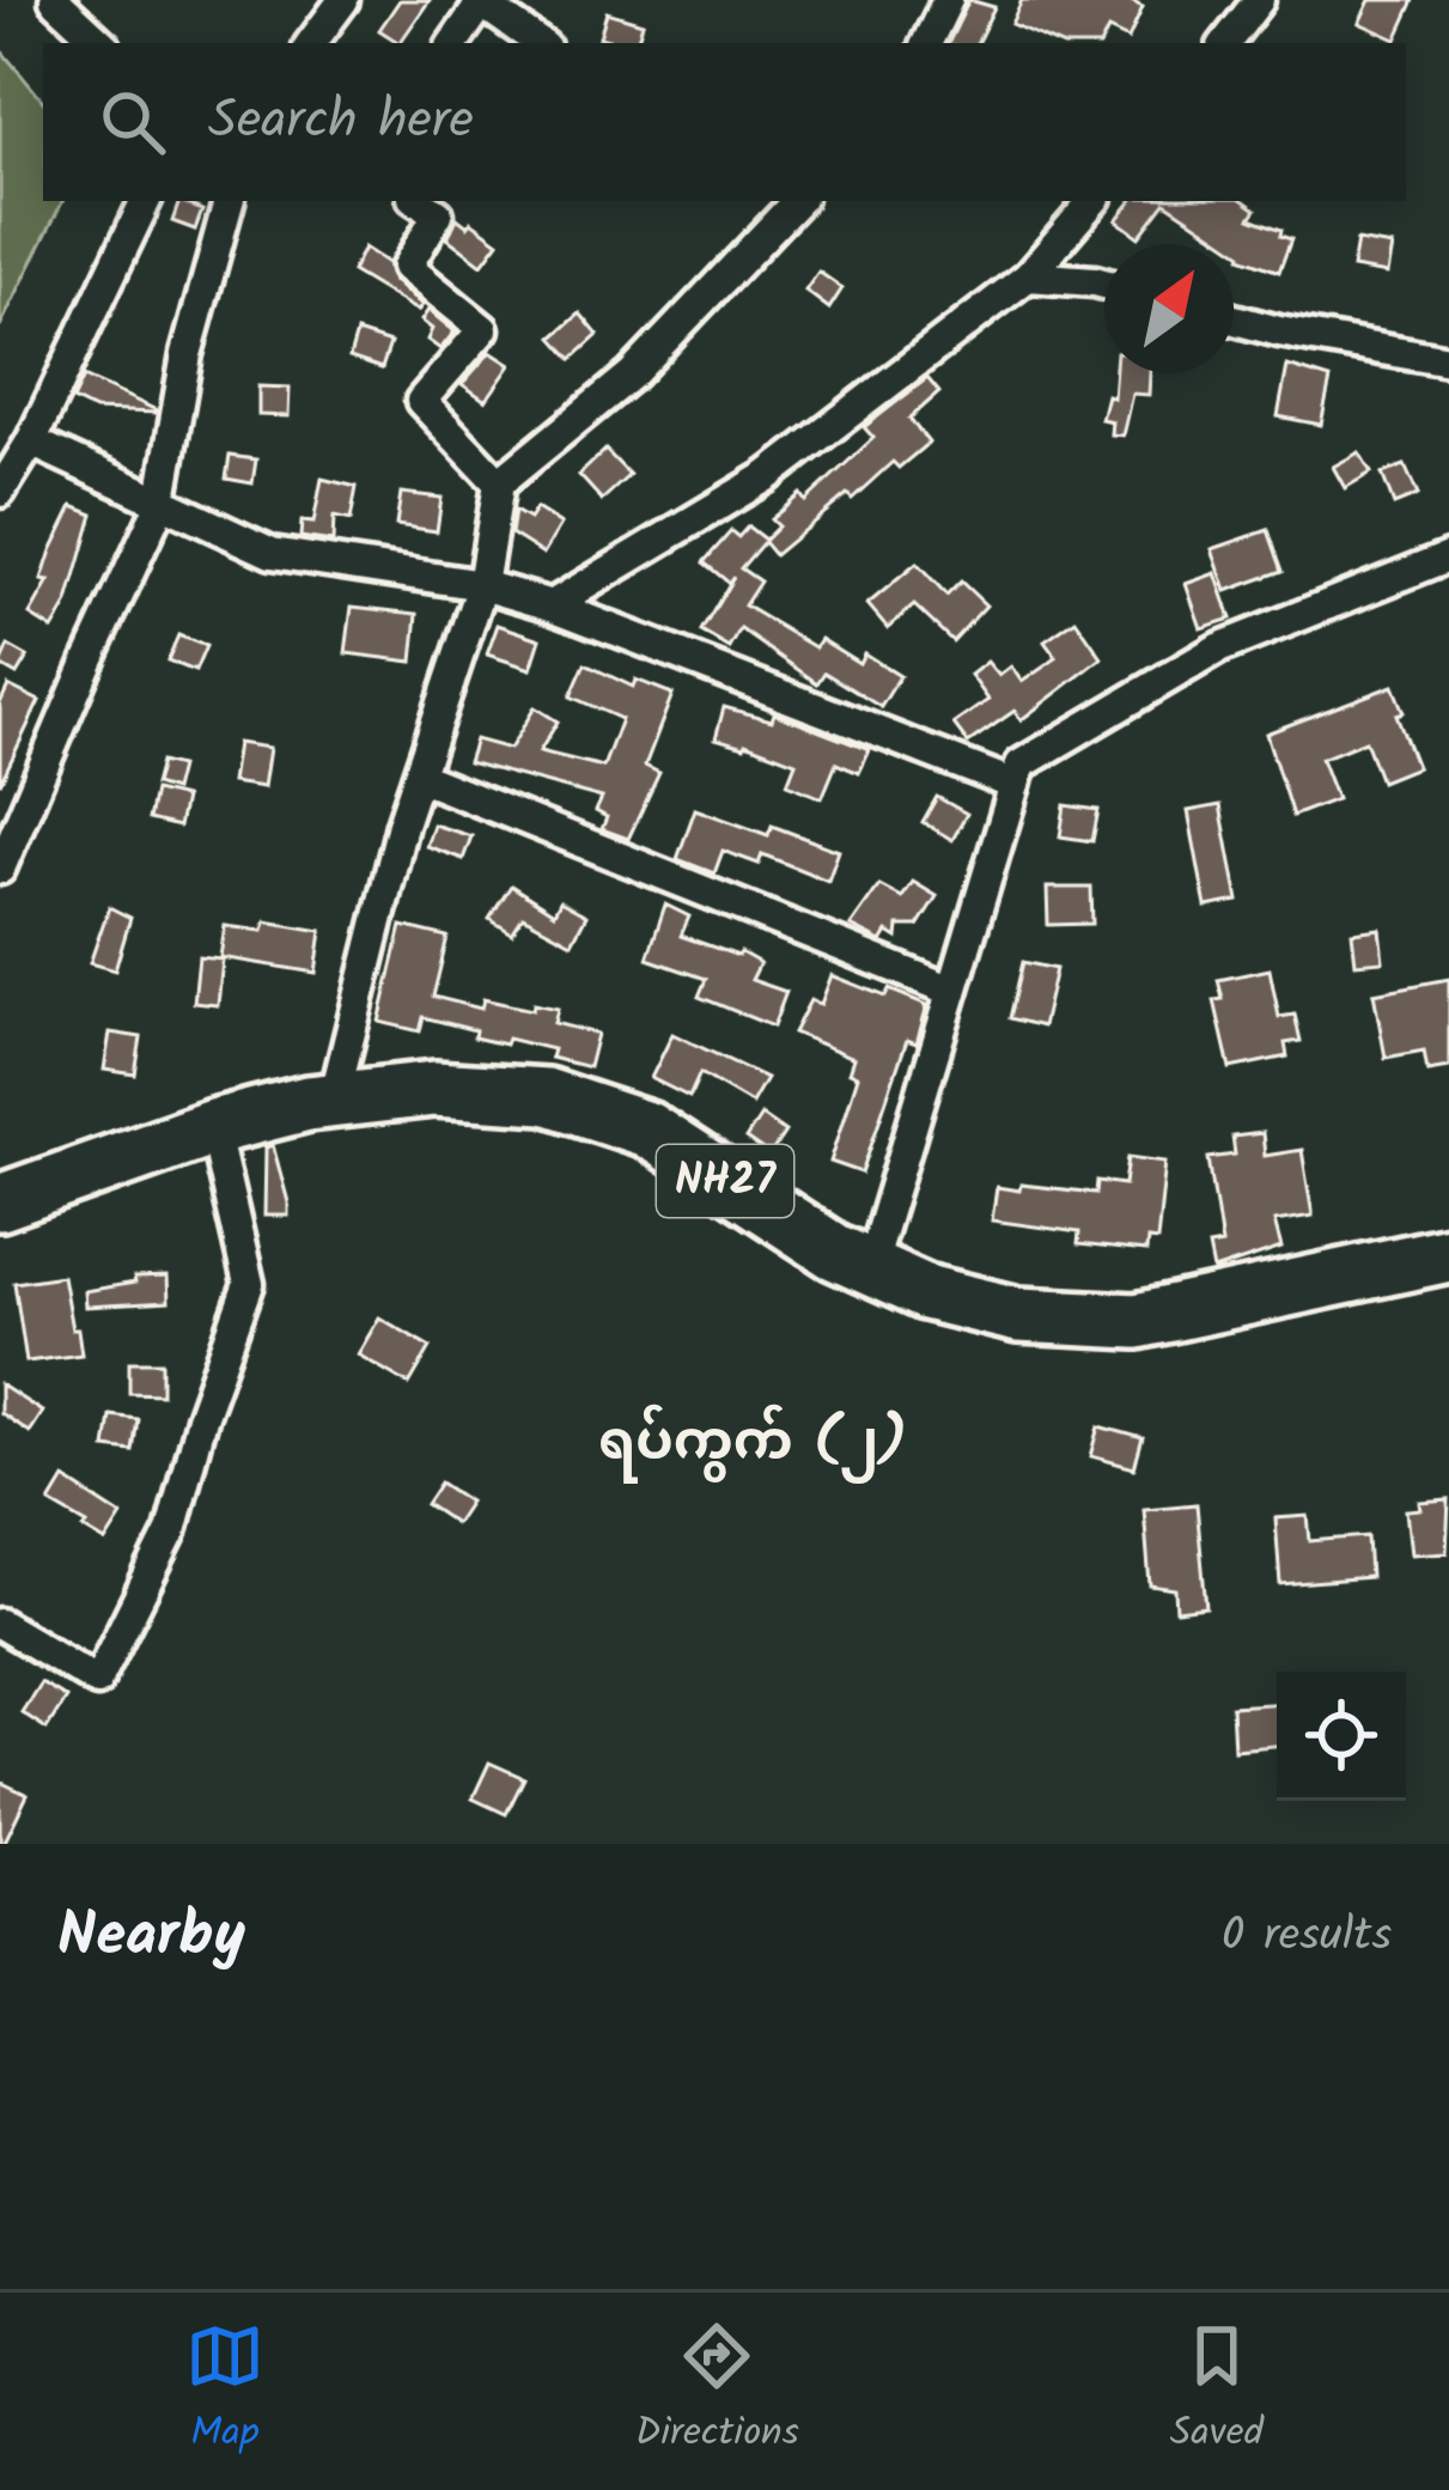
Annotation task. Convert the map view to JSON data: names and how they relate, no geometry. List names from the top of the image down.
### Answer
{
  "streets": {
    "highway": ["NH27"]
  },
  "districts": ["ရပ်ကွက် (၂)"],
  "north": "top right",
  "page": {
    "search": "Search here",
    "heading": ["Nearby", "0 results"],
    "nav": ["Map", "Directions", "Saved"]
  }
}
